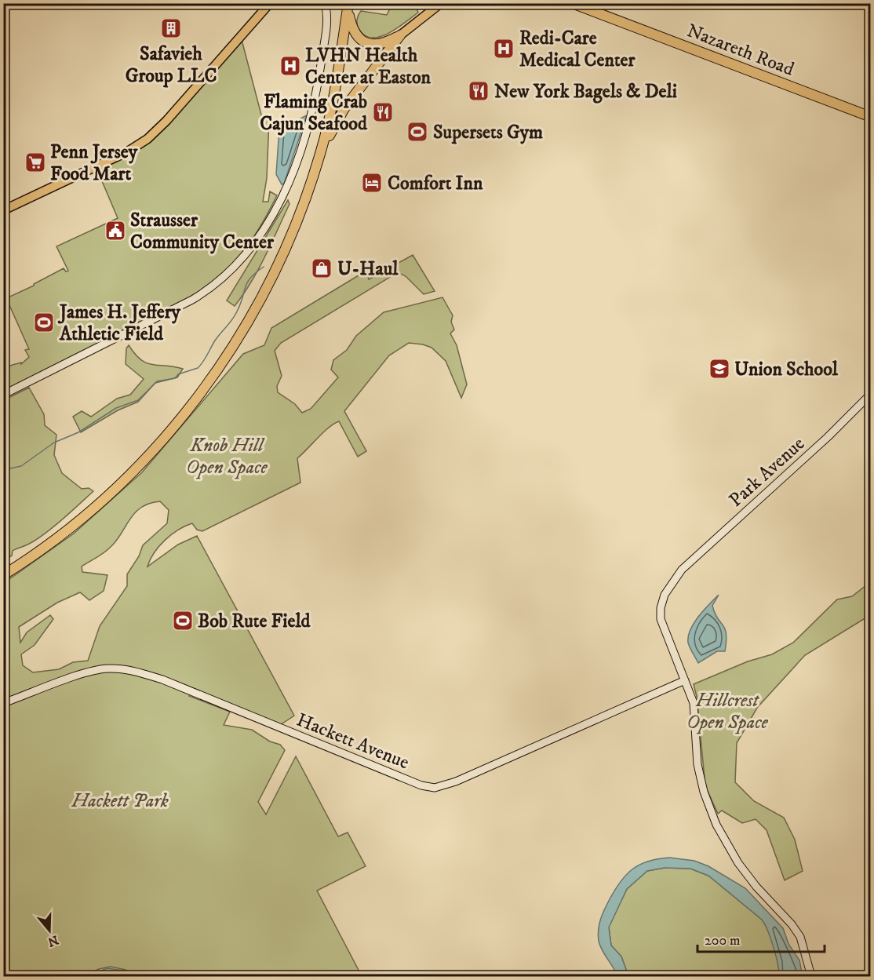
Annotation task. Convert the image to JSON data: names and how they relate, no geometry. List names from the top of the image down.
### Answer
{
  "streets": {
    "highway": ["Nazareth Road"],
    "main road": ["Park Avenue", "Hackett Avenue"]
  },
  "crossings": [
    ["Park Avenue", "Hackett Avenue"]
  ],
  "parks": ["Knob Hill Open Space", "Hillcrest Open Space", "Hackett Park"],
  "places": {
    "building": ["Safavieh Group LLC"],
    "hospital": ["Redi-Care Medical Center", "LVHN Health Center at Easton"],
    "restaurant": ["New York Bagels & Deli", "Flaming Crab Cajun Seafood"],
    "sports": ["Supersets Gym", "James H. Jeffery Athletic Field", "Bob Rute Field"],
    "supermarket": ["Penn Jersey Food Mart"],
    "hotel": ["Comfort Inn"],
    "public building": ["Strausser Community Center"],
    "shop": ["U-Haul"],
    "school or university": ["Union School"]
  },
  "scale_bar": "200 m",
  "north": "bottom"
}
